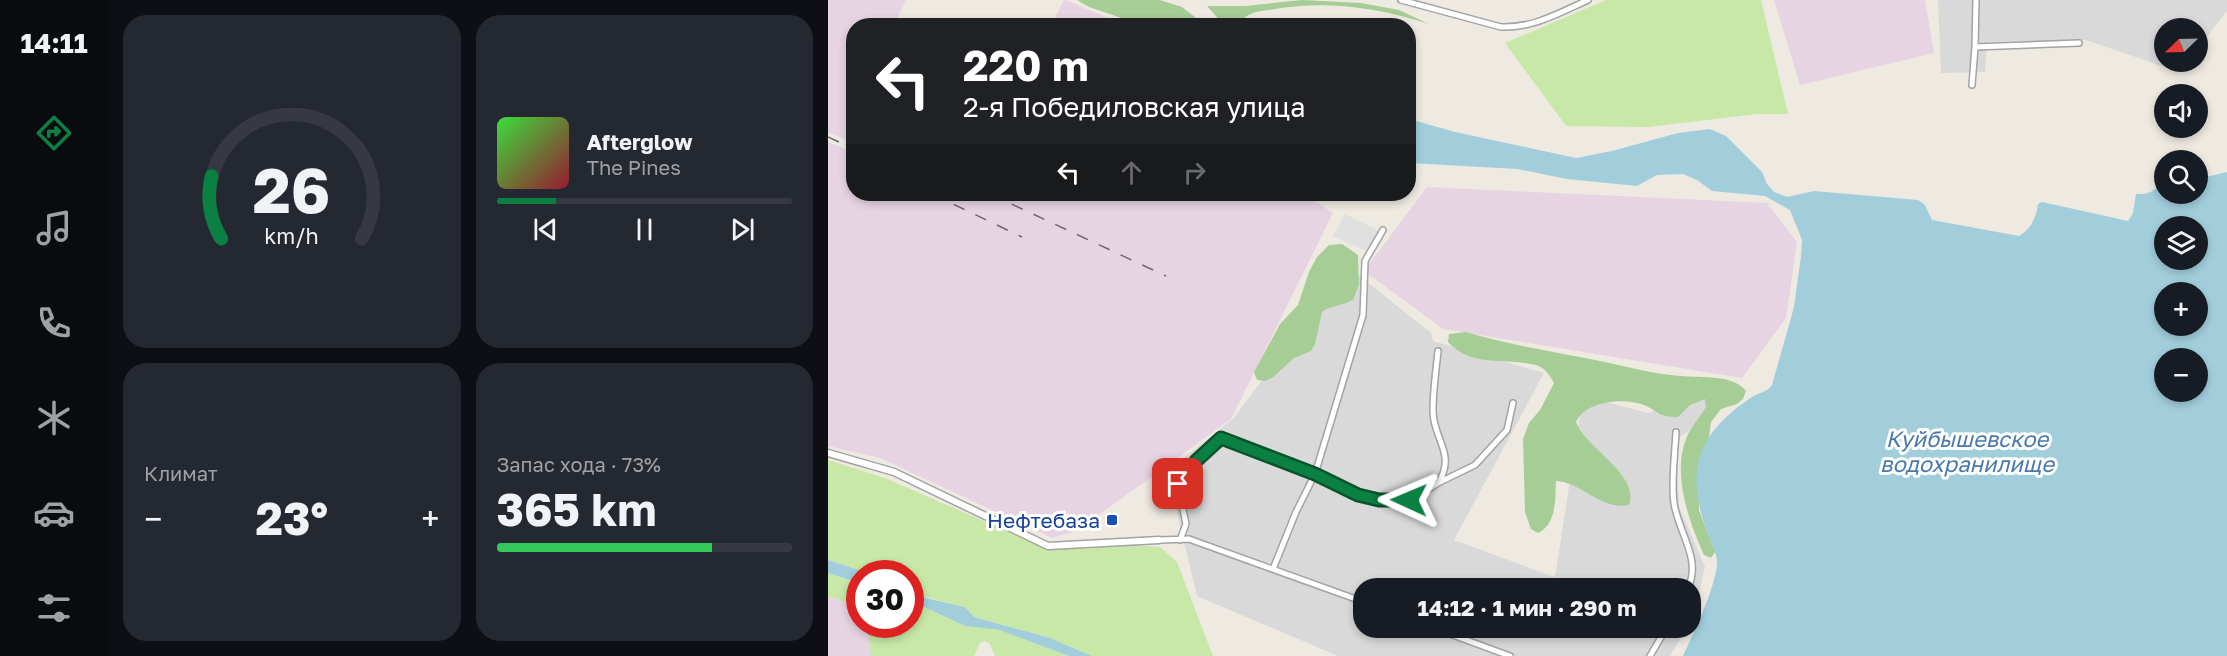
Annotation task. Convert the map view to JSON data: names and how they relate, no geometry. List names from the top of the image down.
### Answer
{
  "water": ["Куйбышевское водохранилище"],
  "places": {
    "transit": ["Нефтебаза"]
  },
  "north": "bottom left",
  "page": {
    "tabs": "14:11",
    "map_buttons": ["+", "−"],
    "turn": ["220 m", "2-я Победиловская улица"],
    "song": ["Afterglow", "The Pines"],
    "tile": [
      "Климат",
      ["Запас хода · 73%", "365 km"]
    ],
    "heat": ["−", "23°", "+"],
    "limit": "30",
    "trip": "14:12 · 1 мин · 290 m",
    "gauge": ["26", "km/h"]
  }
}
